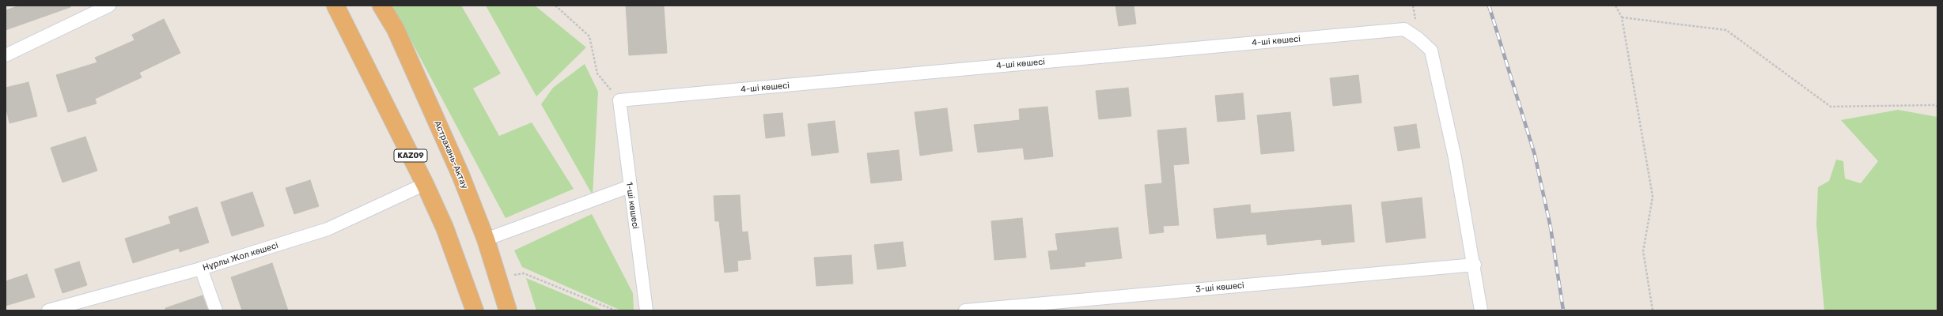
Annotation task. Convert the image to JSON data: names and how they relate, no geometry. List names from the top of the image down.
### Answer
{
  "streets": {
    "highway": ["Астрахань-Актау", "KAZ09"],
    "street": [
      "4-шi көшесі",
      "1-шi көшесі",
      "Нұрлы Жол көшесі",
      "3-шi көшесі"
    ]
  },
  "crossings": [
    ["4-шi көшесі", "1-шi көшесі"],
    ["4-шi көшесі", "3-шi көшесі"],
    ["KAZ09", "Нұрлы Жол көшесі"]
  ]
}
